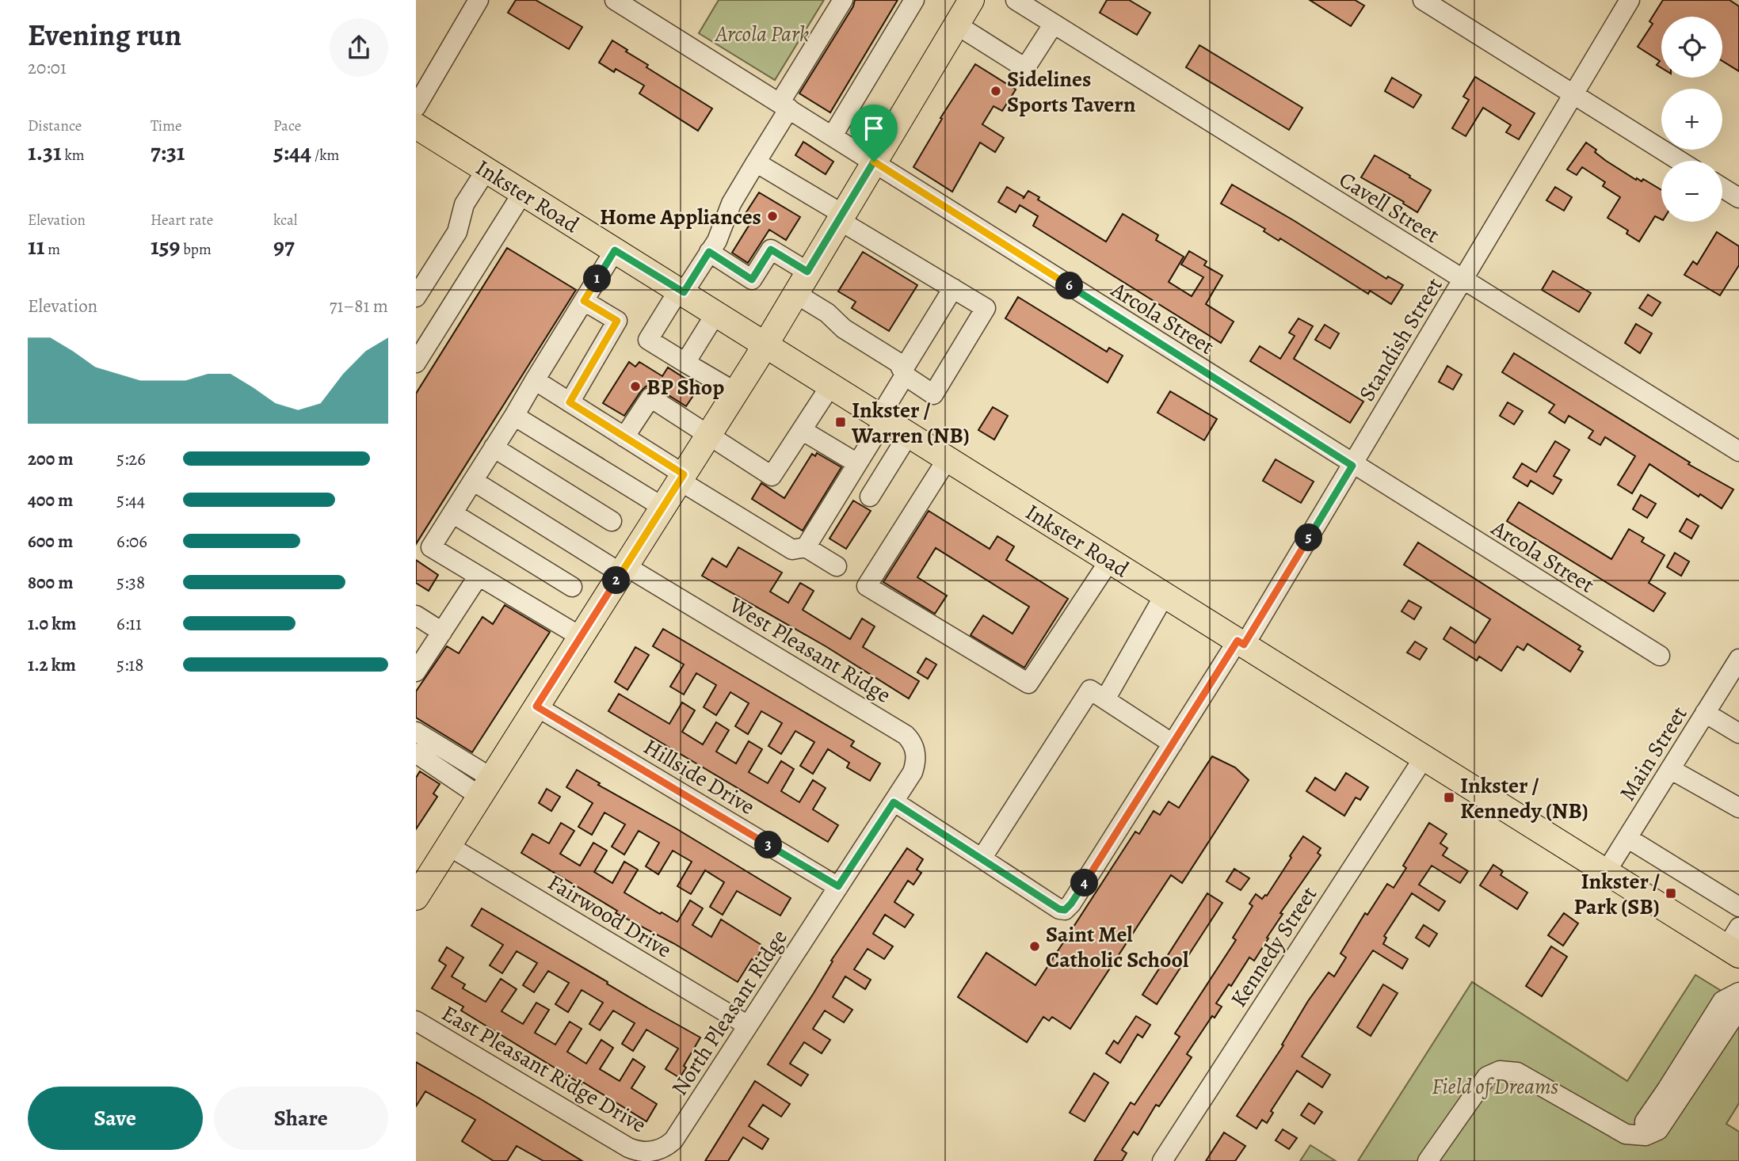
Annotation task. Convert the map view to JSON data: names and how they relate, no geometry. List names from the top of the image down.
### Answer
{
  "streets": {
    "main road": ["Inkster Road"],
    "street": [
      "Cavell Street",
      "Arcola Street",
      "Standish Street",
      "West Pleasant Ridge",
      "Main Street",
      "Hillside Drive",
      "Fairwood Drive",
      "Kennedy Street",
      "North Pleasant Ridge",
      "East Pleasant Ridge Drive"
    ]
  },
  "crossings": [
    ["Inkster Road", "Standish Street"],
    ["Inkster Road", "Main Street"],
    ["Inkster Road", "Kennedy Street"],
    ["Cavell Street", "Standish Street"],
    ["Arcola Street", "Standish Street"],
    ["West Pleasant Ridge", "Hillside Drive"],
    ["West Pleasant Ridge", "North Pleasant Ridge"],
    ["Hillside Drive", "North Pleasant Ridge"],
    ["Fairwood Drive", "North Pleasant Ridge"],
    ["North Pleasant Ridge", "East Pleasant Ridge Drive"]
  ],
  "parks": ["Arcola Park", "Field of Dreams"],
  "places": {
    "other": [
      "Sidelines Sports Tavern",
      "Home Appliances",
      "BP Shop",
      "Saint Mel Catholic School"
    ],
    "transit": ["Inkster / Warren (NB)", "Inkster / Kennedy (NB)", "Inkster / Park (SB)"]
  },
  "page": {
    "heading": ["Evening run", "20:01"],
    "map_buttons": ["+", "−"],
    "stats": [
      ["Distance", "1.31 km"],
      ["Time", "7:31"],
      ["Pace", "5:44 /km"],
      ["Elevation", "11 m"],
      ["Heart rate", "159 bpm"],
      ["kcal", "97"]
    ],
    "pins": [
      "1",
      "6",
      "5",
      "2",
      "3",
      "4"
    ],
    "chart": ["Elevation", "71–81 m"],
    "list": [
      {
        "name": "200 m",
        "note": "5:26"
      },
      {
        "name": "400 m",
        "note": "5:44"
      },
      {
        "name": "600 m",
        "note": "6:06"
      },
      {
        "name": "800 m",
        "note": "5:38"
      },
      {
        "name": "1.0 km",
        "note": "6:11"
      },
      {
        "name": "1.2 km",
        "note": "5:18"
      }
    ],
    "buttons": ["Save", "Share"]
  }
}
